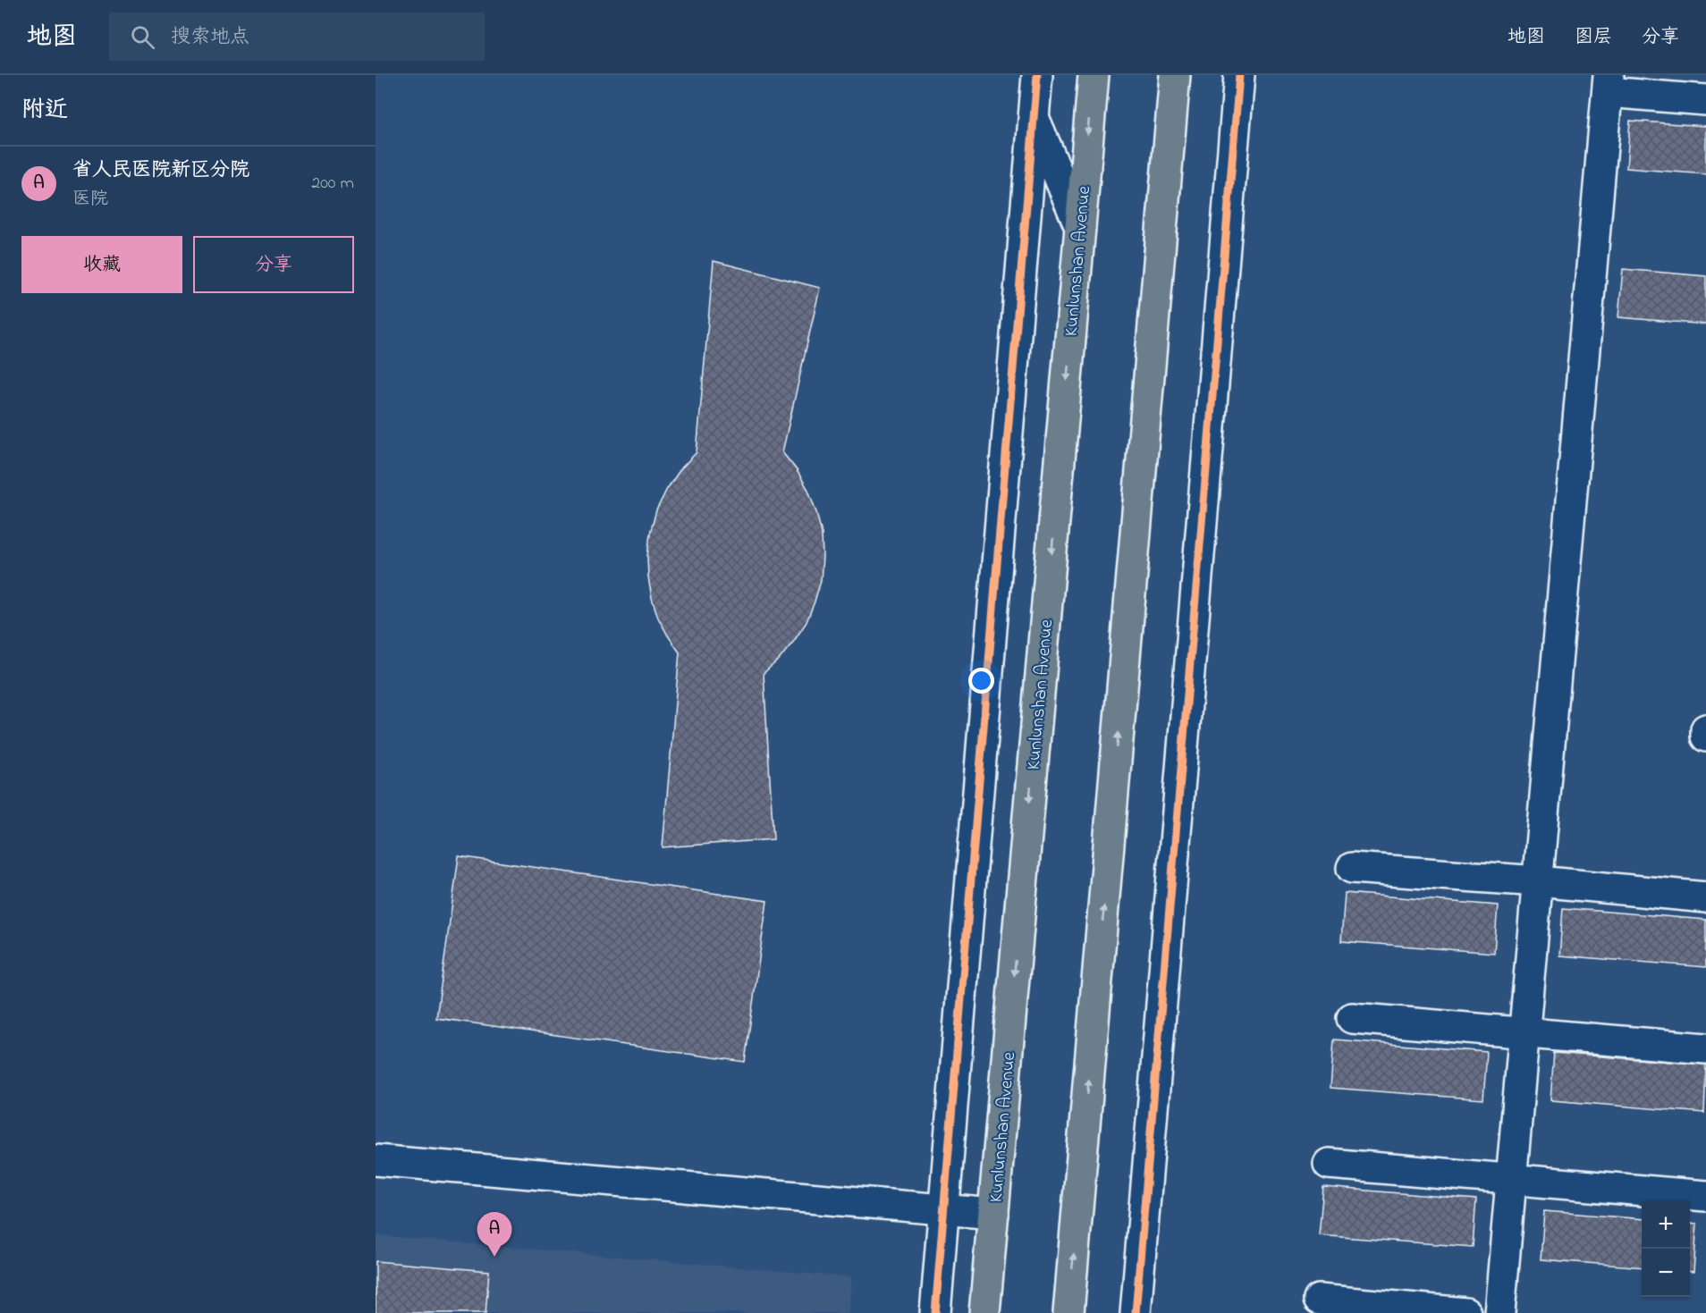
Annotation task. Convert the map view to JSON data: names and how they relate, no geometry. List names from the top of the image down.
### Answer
{
  "streets": {
    "main road": ["Kunlunshan Avenue"]
  },
  "page": {
    "header": "地图",
    "search": "搜索地点",
    "nav": ["地图", "图层", "分享"],
    "heading": "附近",
    "list": [
      {
        "mark": "A",
        "name": "省人民医院新区分院",
        "note": "医院",
        "value": "200 m"
      }
    ],
    "buttons": ["收藏", "分享"],
    "map_buttons": ["+", "−"],
    "pins": "A"
  }
}
